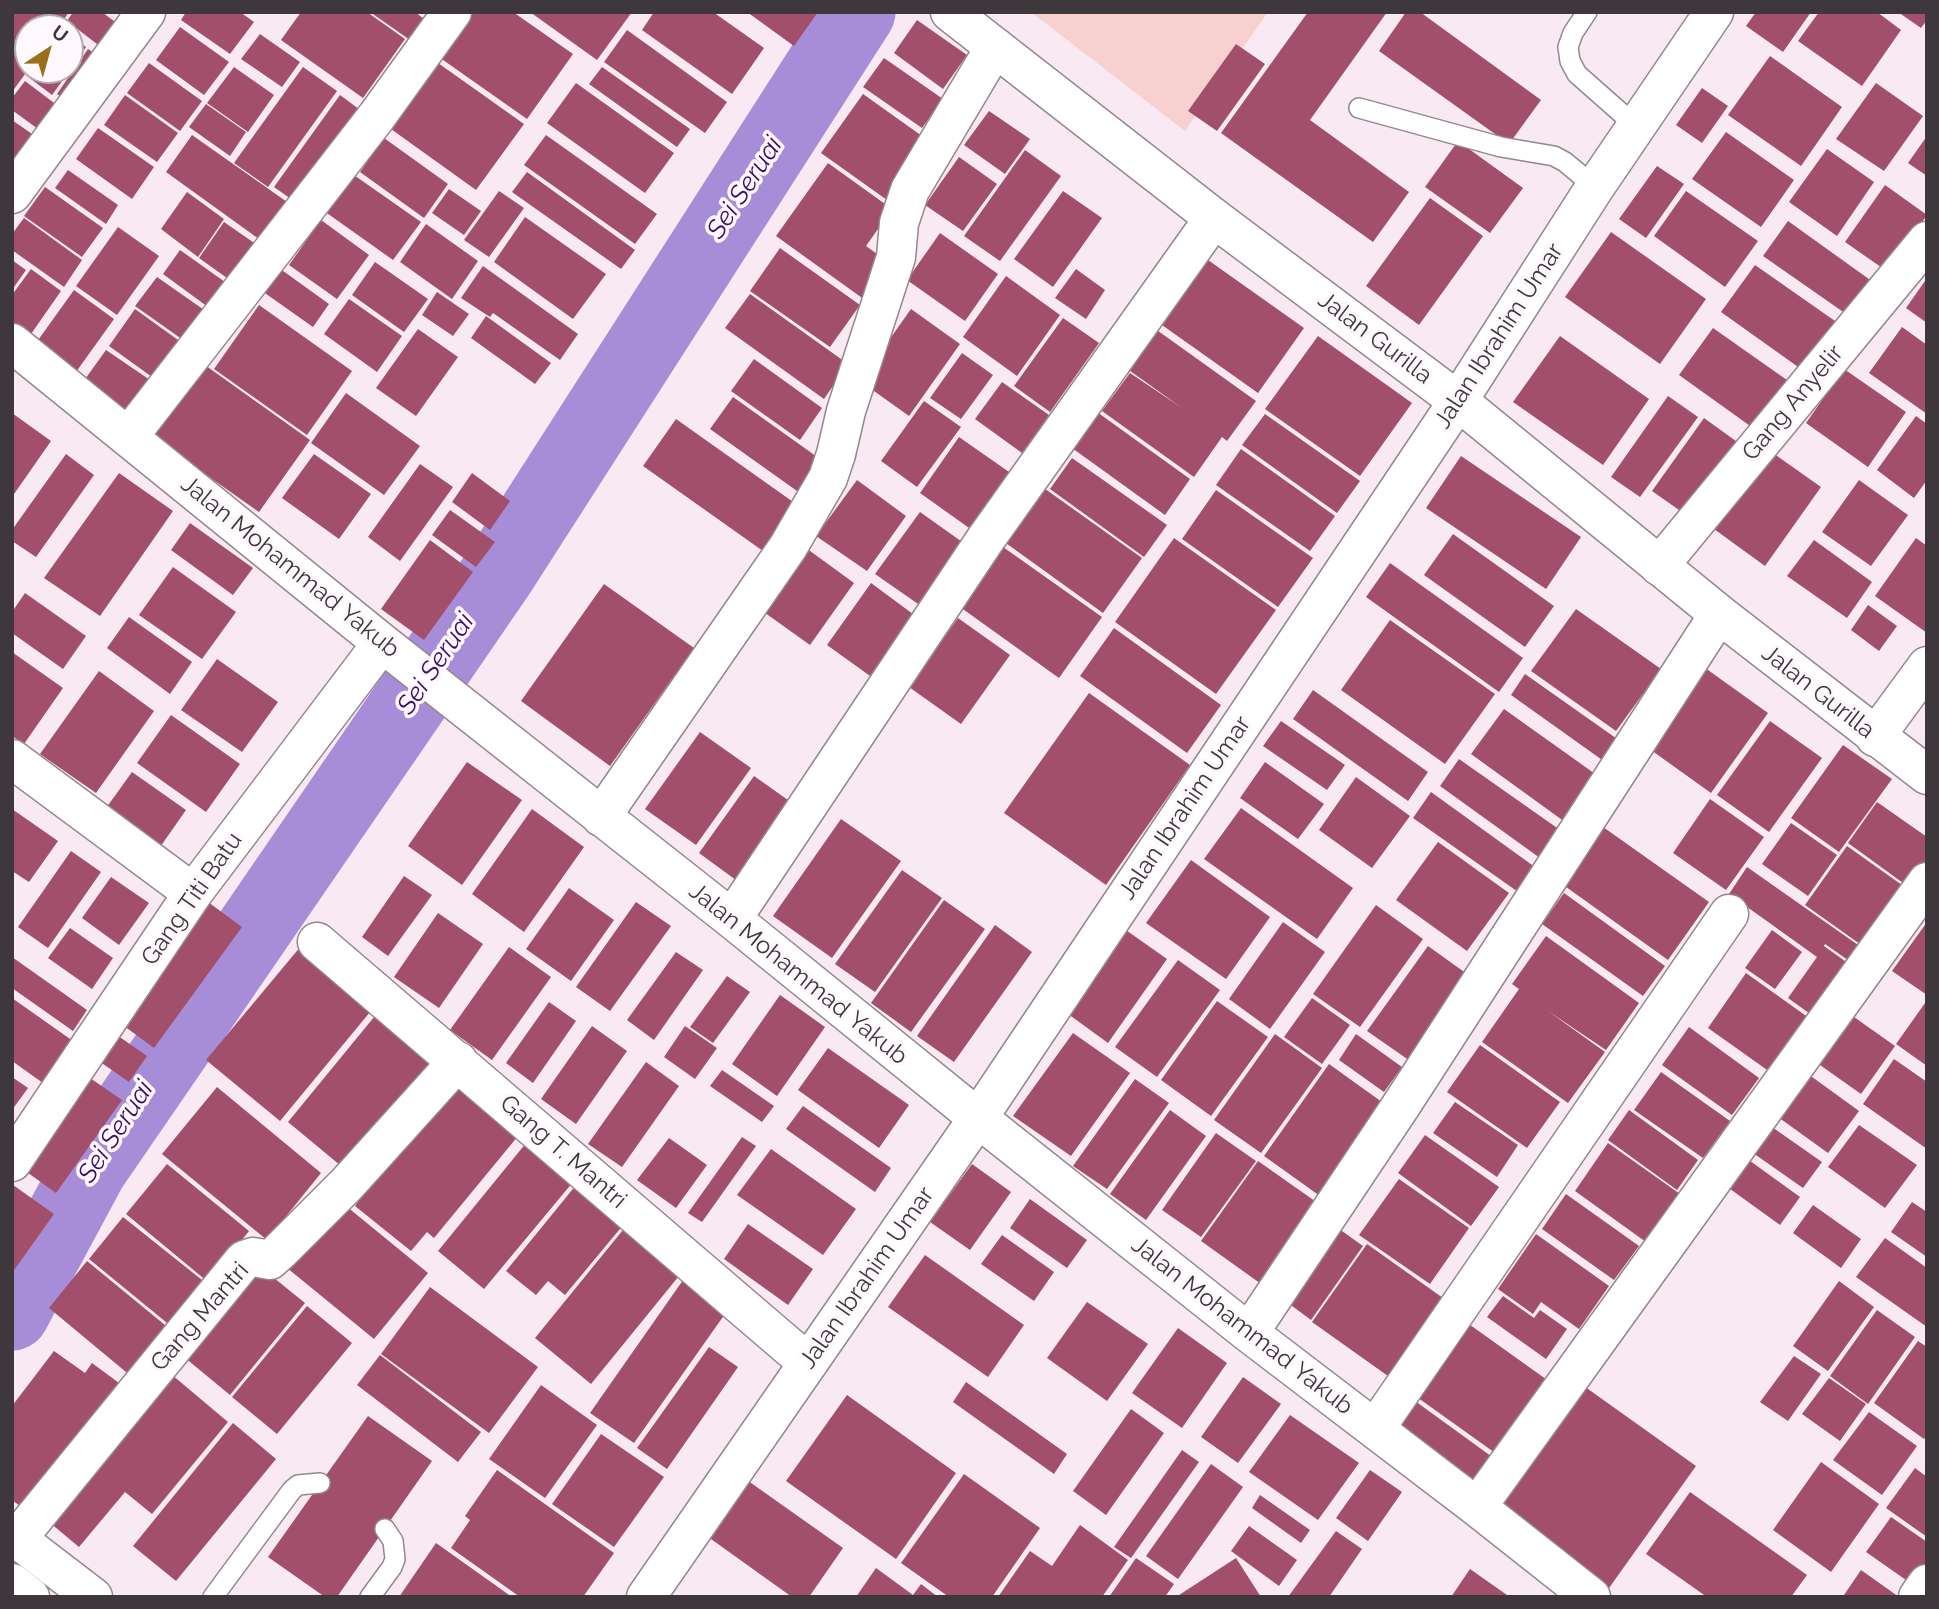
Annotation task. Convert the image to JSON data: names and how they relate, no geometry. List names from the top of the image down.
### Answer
{
  "streets": {
    "street": [
      "Jalan Ibrahim Umar",
      "Jalan Gurilla",
      "Gang Anyelir",
      "Jalan Mohammad Yakub",
      "Gang Titi Batu",
      "Gang T. Mantri",
      "Gang Mantri"
    ]
  },
  "crossings": [
    ["Jalan Ibrahim Umar", "Jalan Gurilla"],
    ["Jalan Ibrahim Umar", "Jalan Mohammad Yakub"],
    ["Jalan Ibrahim Umar", "Gang T. Mantri"],
    ["Jalan Gurilla", "Gang Anyelir"],
    ["Jalan Mohammad Yakub", "Gang Titi Batu"],
    ["Gang T. Mantri", "Gang Mantri"]
  ],
  "water": ["Sei Seruai"],
  "north": "top right"
}
